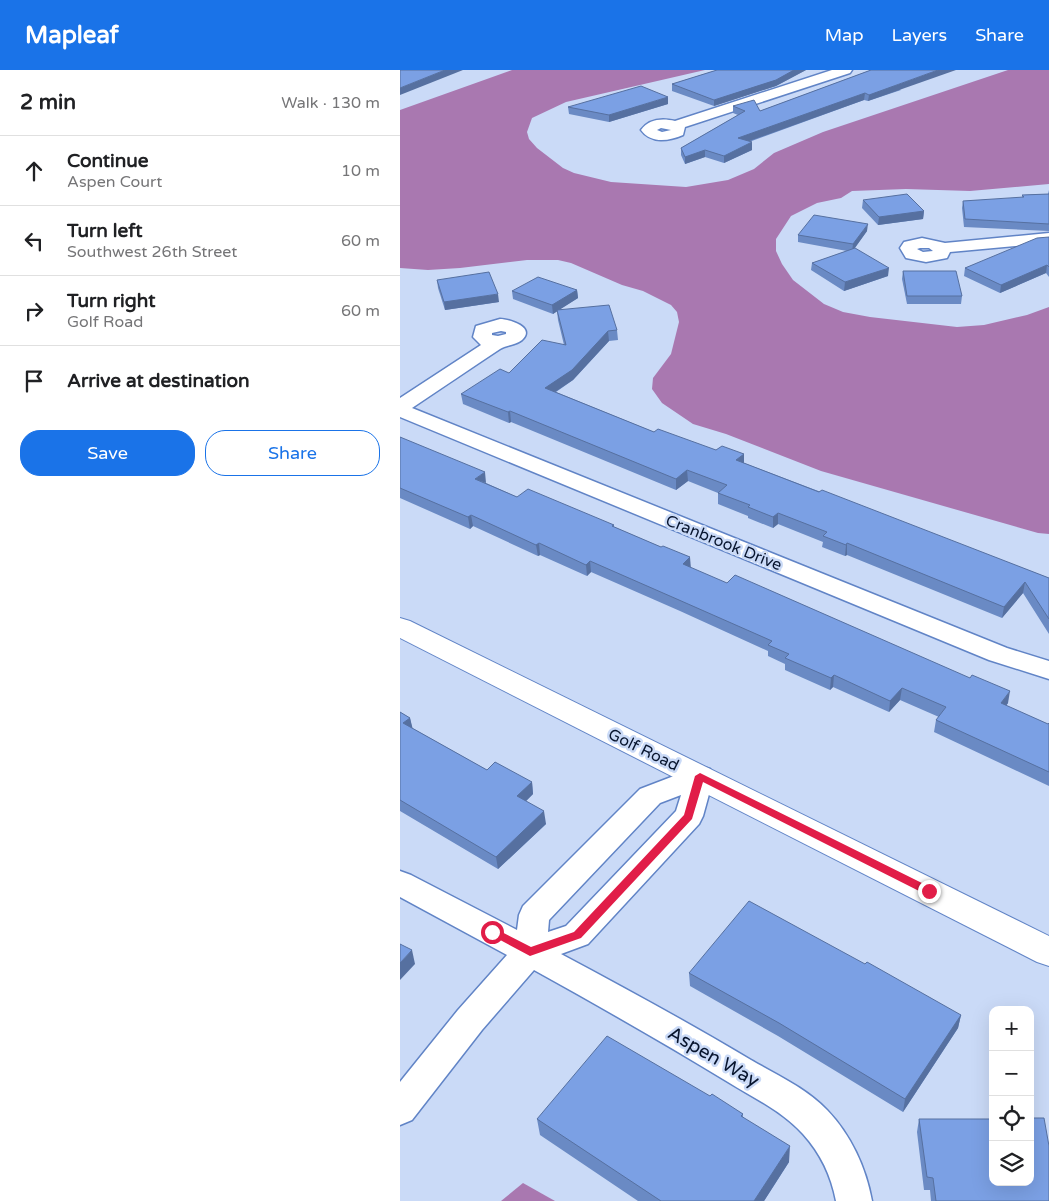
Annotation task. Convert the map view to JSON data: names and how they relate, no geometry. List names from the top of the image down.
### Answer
{
  "streets": {
    "street": ["Cranbrook Drive", "Golf Road", "Aspen Way"]
  },
  "page": {
    "header": "Mapleaf",
    "nav": ["Map", "Layers", "Share"],
    "heading": ["2 min", "Walk · 130 m"],
    "list": [
      ["Continue", "Aspen Court", "10 m"],
      ["Turn left", "Southwest 26th Street", "60 m"],
      ["Turn right", "Golf Road", "60 m"],
      "Arrive at destination"
    ],
    "buttons": ["Save", "Share"],
    "map_buttons": ["+", "−"]
  }
}
